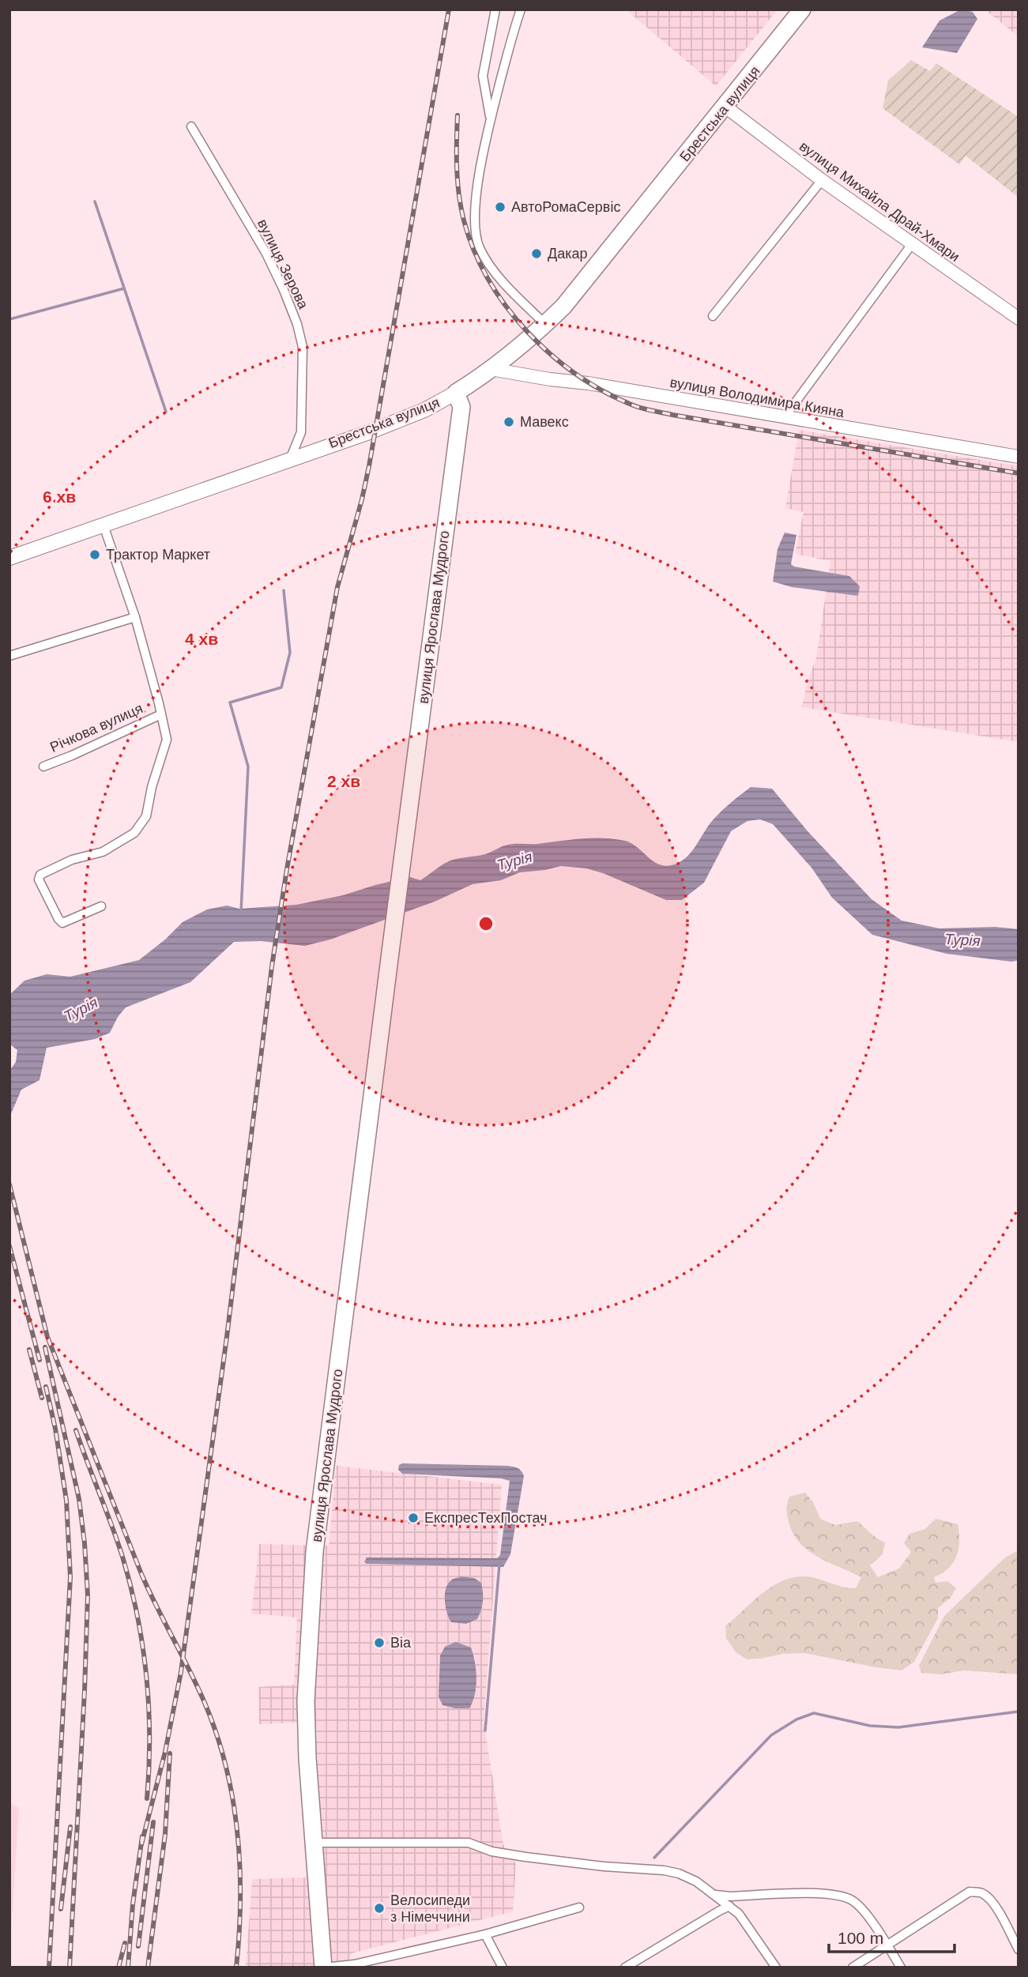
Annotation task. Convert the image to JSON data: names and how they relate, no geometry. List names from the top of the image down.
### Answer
{
  "streets": {
    "highway": ["Брестська вулиця", "вулиця Ярослава Мудрого"],
    "main road": ["вулиця Михайла Драй-Хмари", "вулиця Володимира Кияна"],
    "street": ["вулиця Зерова", "Річкова вулиця"]
  },
  "crossings": [
    ["Брестська вулиця", "вулиця Михайла Драй-Хмари"],
    ["Брестська вулиця", "вулиця Зерова"],
    ["Брестська вулиця", "вулиця Володимира Кияна"],
    ["Брестська вулиця", "вулиця Ярослава Мудрого"],
    ["Брестська вулиця", "Річкова вулиця"]
  ],
  "water": ["Турія"],
  "places": [
    "АвтоРомаСервіс",
    "Дакар",
    "Мавекс",
    "Трактор Маркет",
    "ЕкспресТехПостач",
    "Віа",
    "Велосипеди з Німеччини"
  ],
  "scale_bar": "100 m",
  "rings": ["6 хв", "4 хв", "2 хв"]
}
